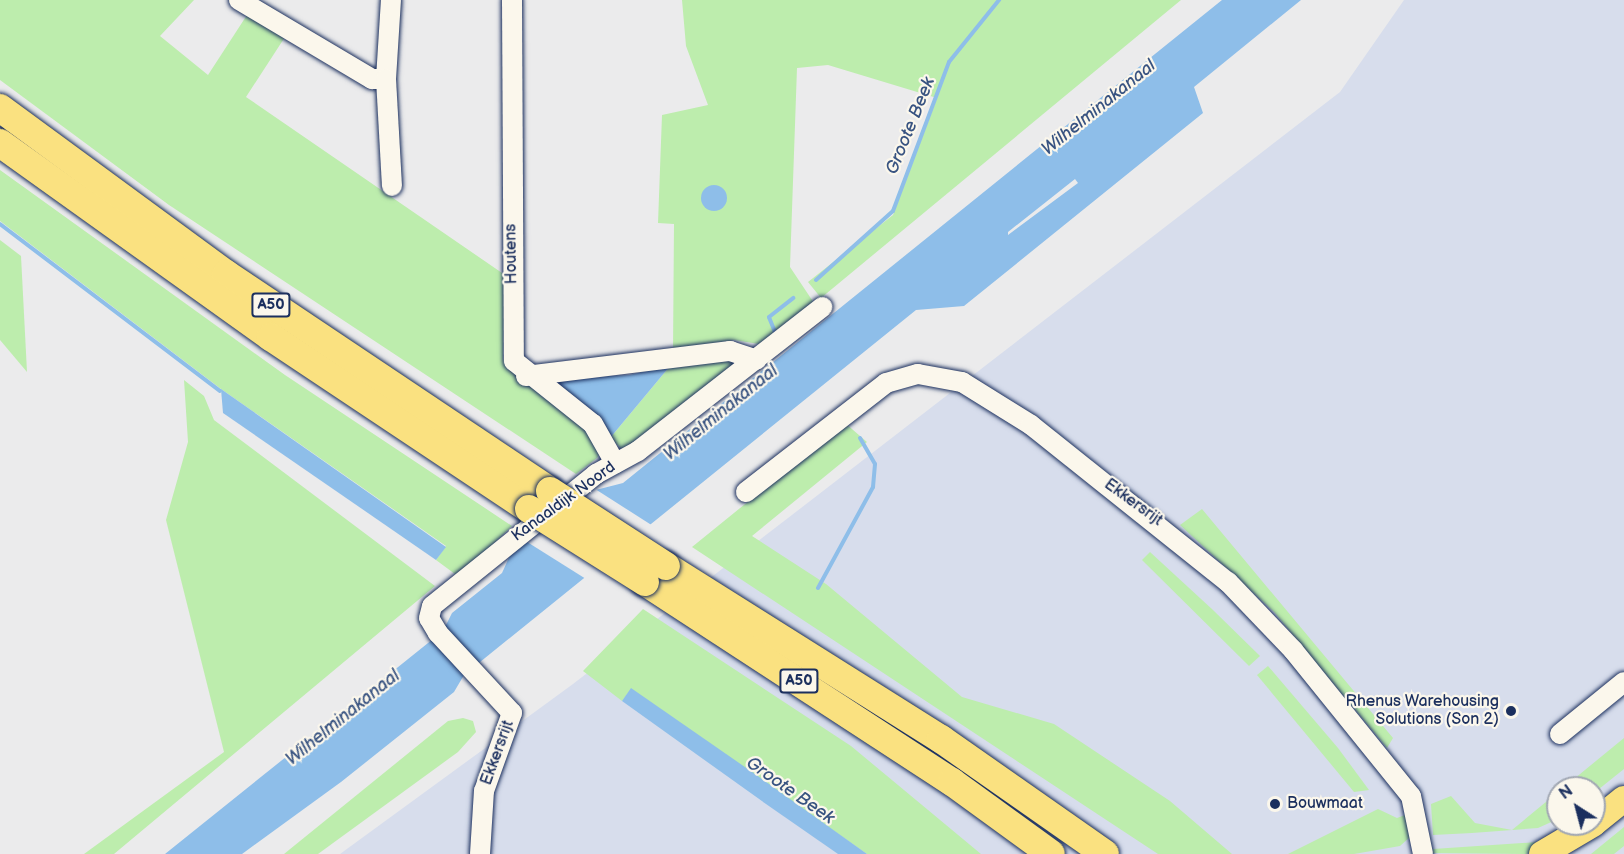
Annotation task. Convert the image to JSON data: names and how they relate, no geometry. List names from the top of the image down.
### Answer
{
  "streets": {
    "highway": ["A50"],
    "street": ["Houtens", "Kanaaldijk Noord", "Ekkersrijt"]
  },
  "crossings": [
    ["Houtens", "Kanaaldijk Noord"],
    ["Kanaaldijk Noord", "Ekkersrijt"]
  ],
  "water": ["Wilhelminakanaal", "Groote Beek"],
  "places": ["Rhenus Warehousing Solutions (Son 2)", "Bouwmaat"],
  "north": "top left"
}
